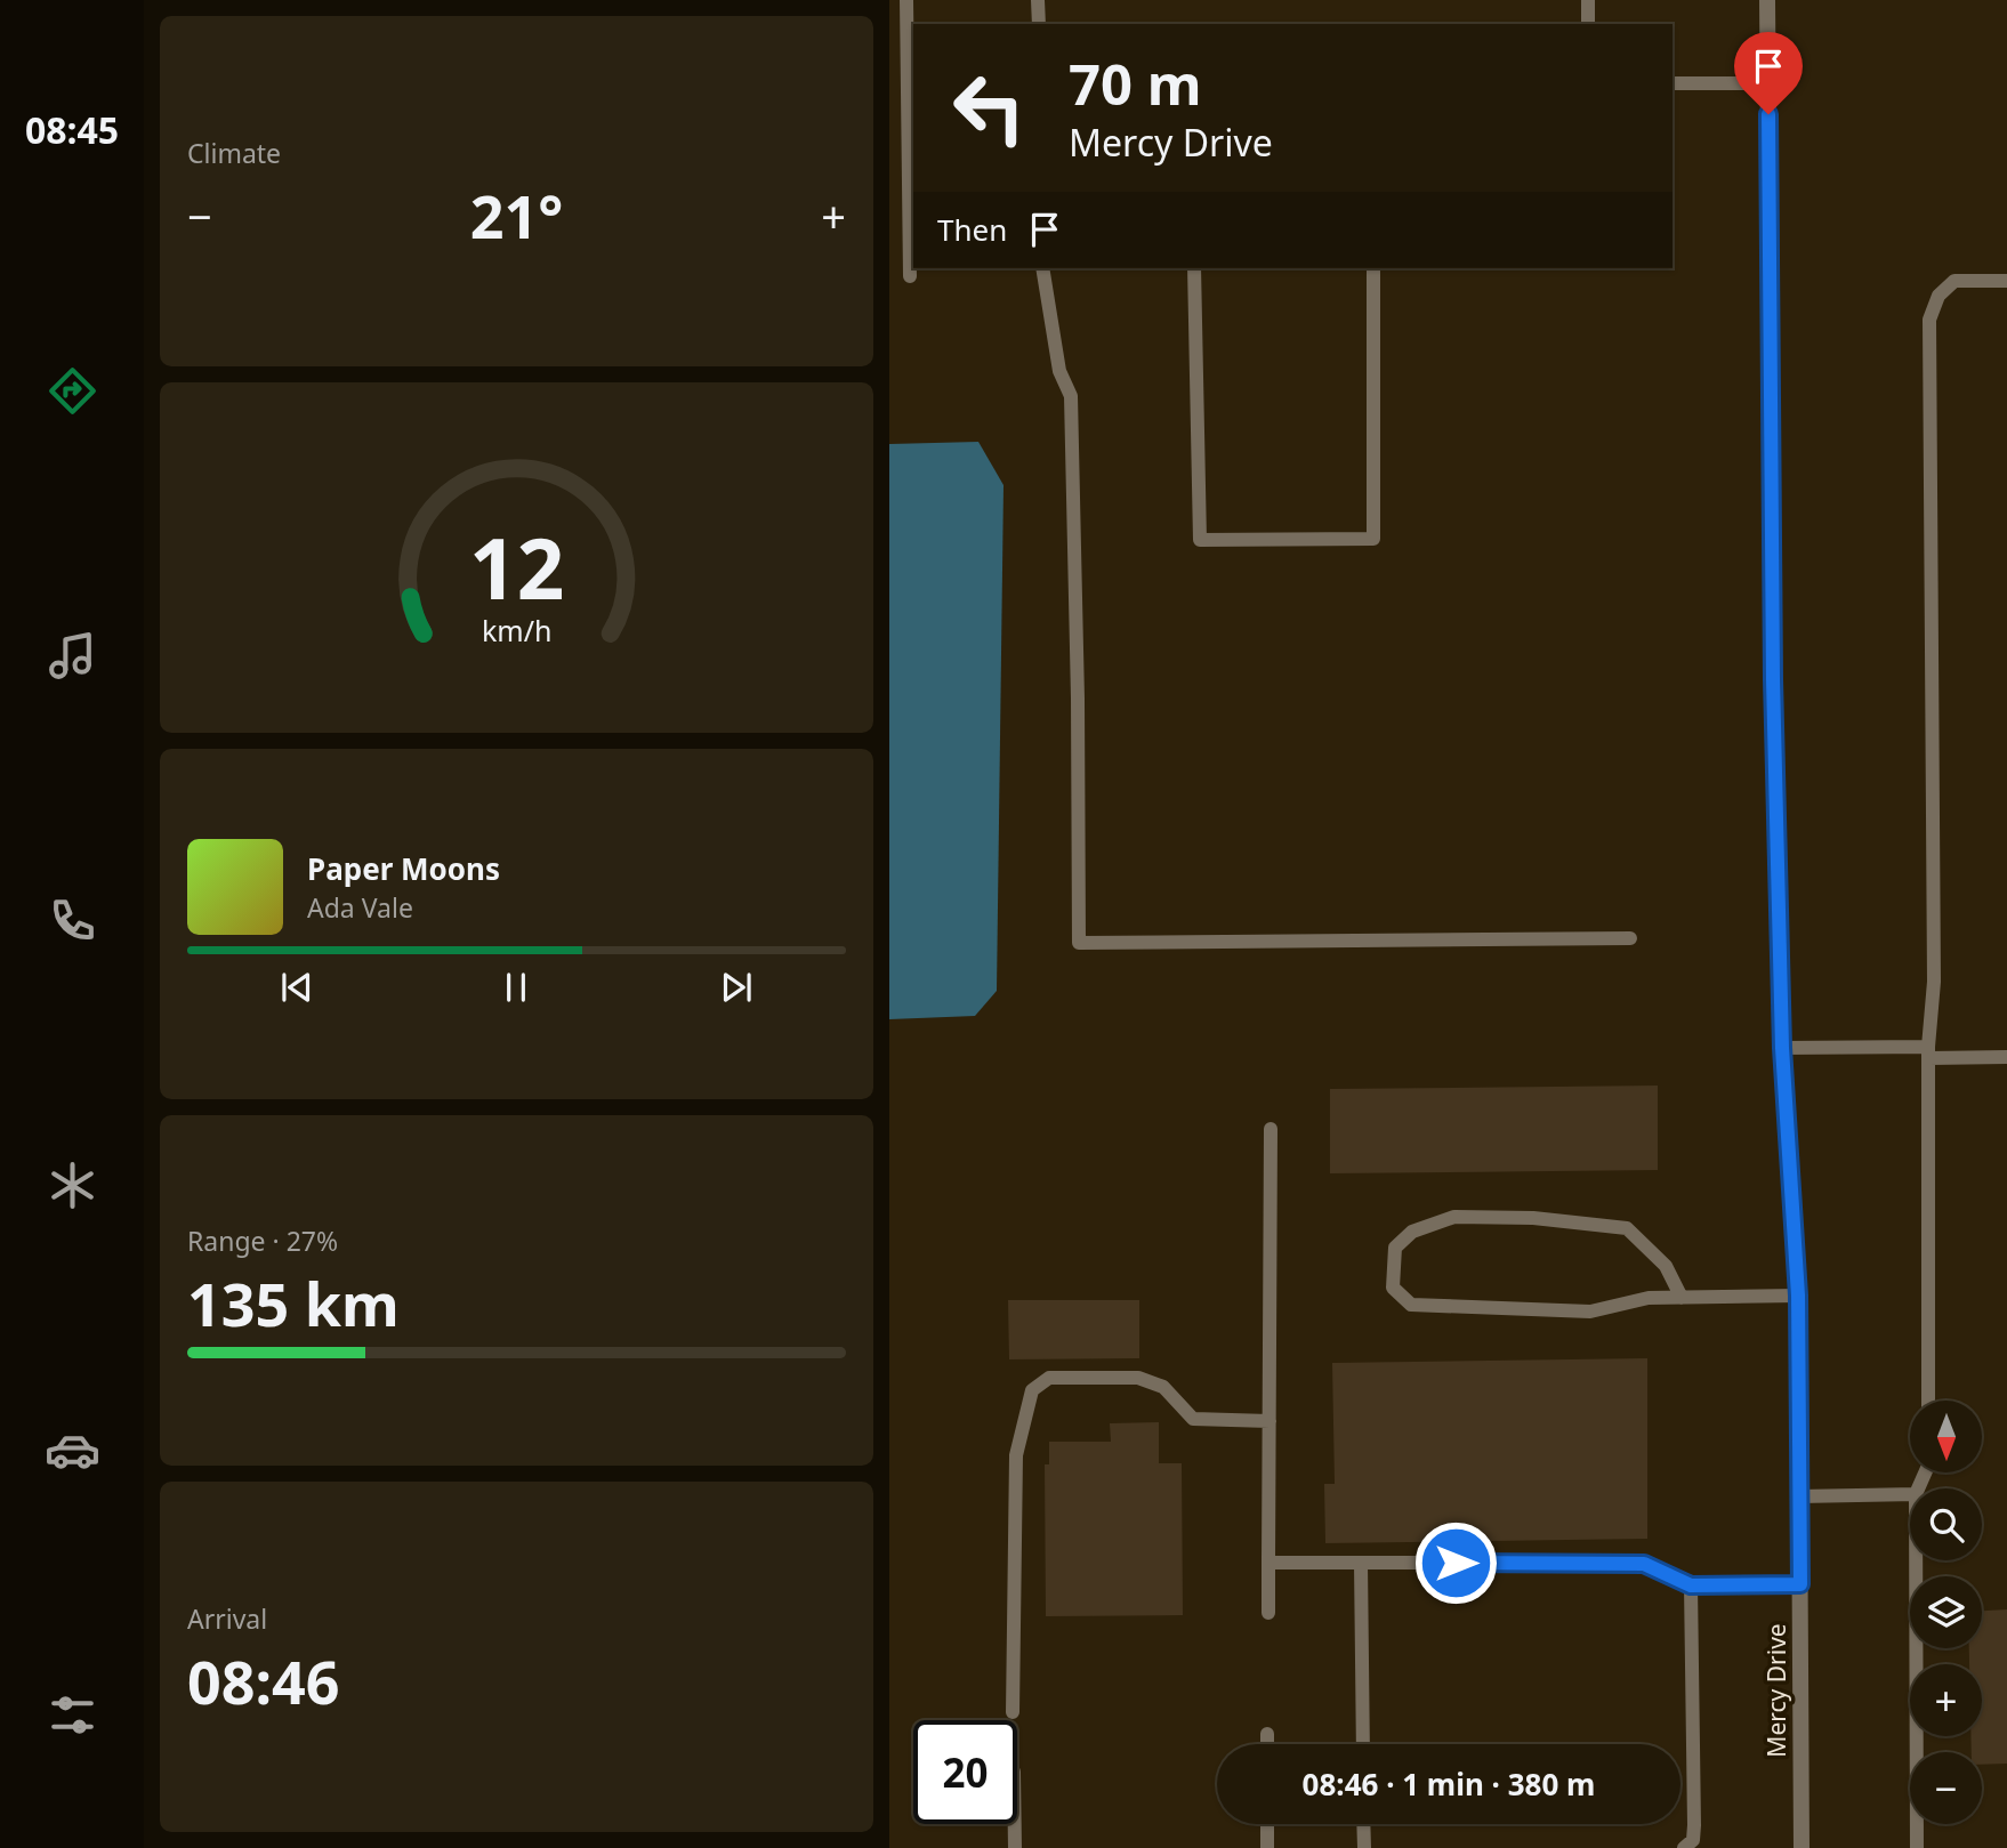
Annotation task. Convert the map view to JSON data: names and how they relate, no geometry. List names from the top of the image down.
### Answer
{
  "streets": {
    "street": ["Mercy Drive"]
  },
  "north": "bottom",
  "page": {
    "tabs": "08:45",
    "tile": [
      "Climate",
      ["Range · 27%", "135 km"],
      ["Arrival", "08:46"]
    ],
    "turn": ["70 m", "Mercy Drive"],
    "heat": ["−", "21°", "+"],
    "then": "Then",
    "song": ["Paper Moons", "Ada Vale"],
    "map_buttons": ["+", "−"],
    "limit": "20",
    "trip": "08:46 · 1 min · 380 m",
    "gauge": ["12", "km/h"]
  }
}
